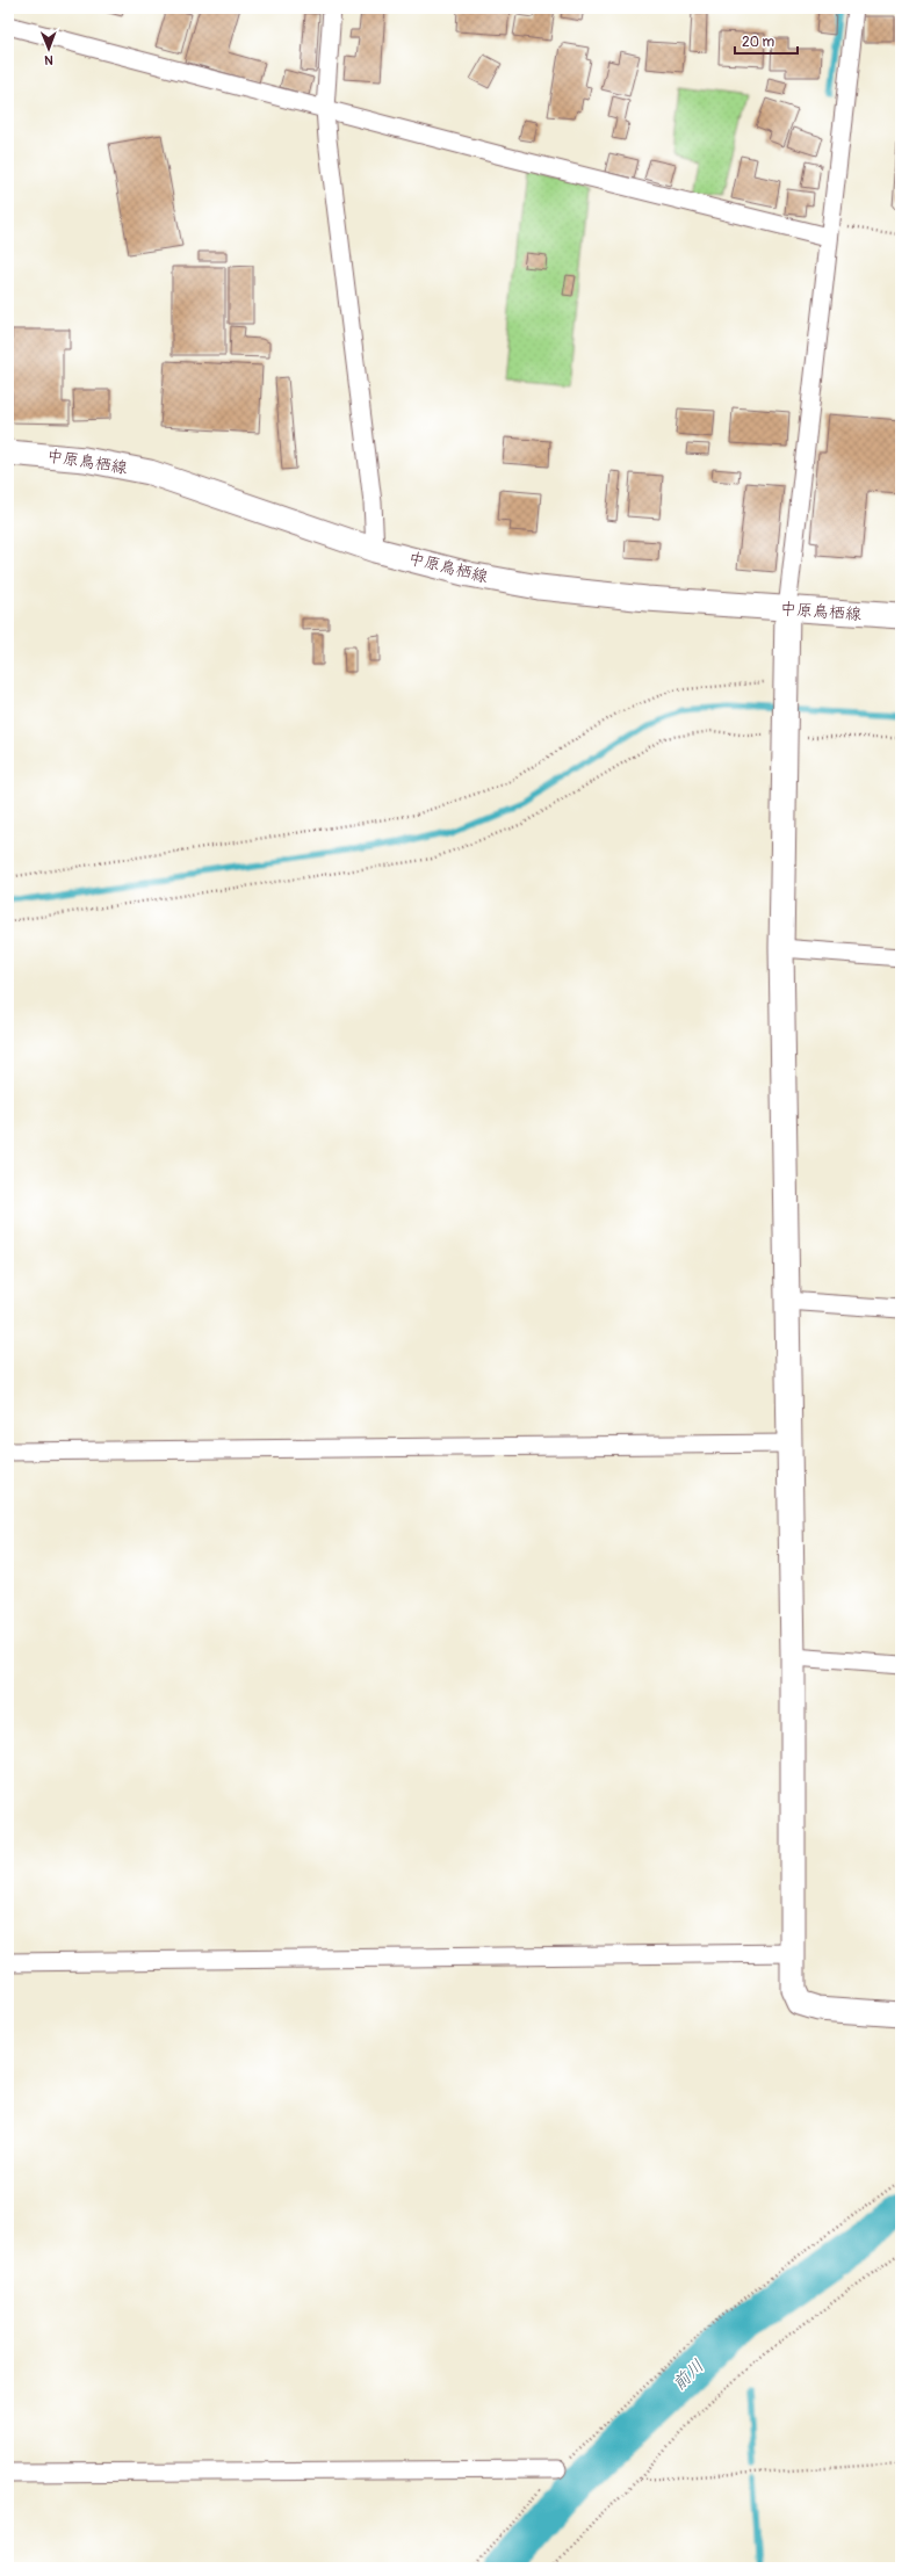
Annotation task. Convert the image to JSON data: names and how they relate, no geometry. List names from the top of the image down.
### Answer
{
  "streets": {
    "street": ["中原鳥栖線"]
  },
  "water": ["前川"],
  "scale_bar": "20 m",
  "north": "bottom"
}
